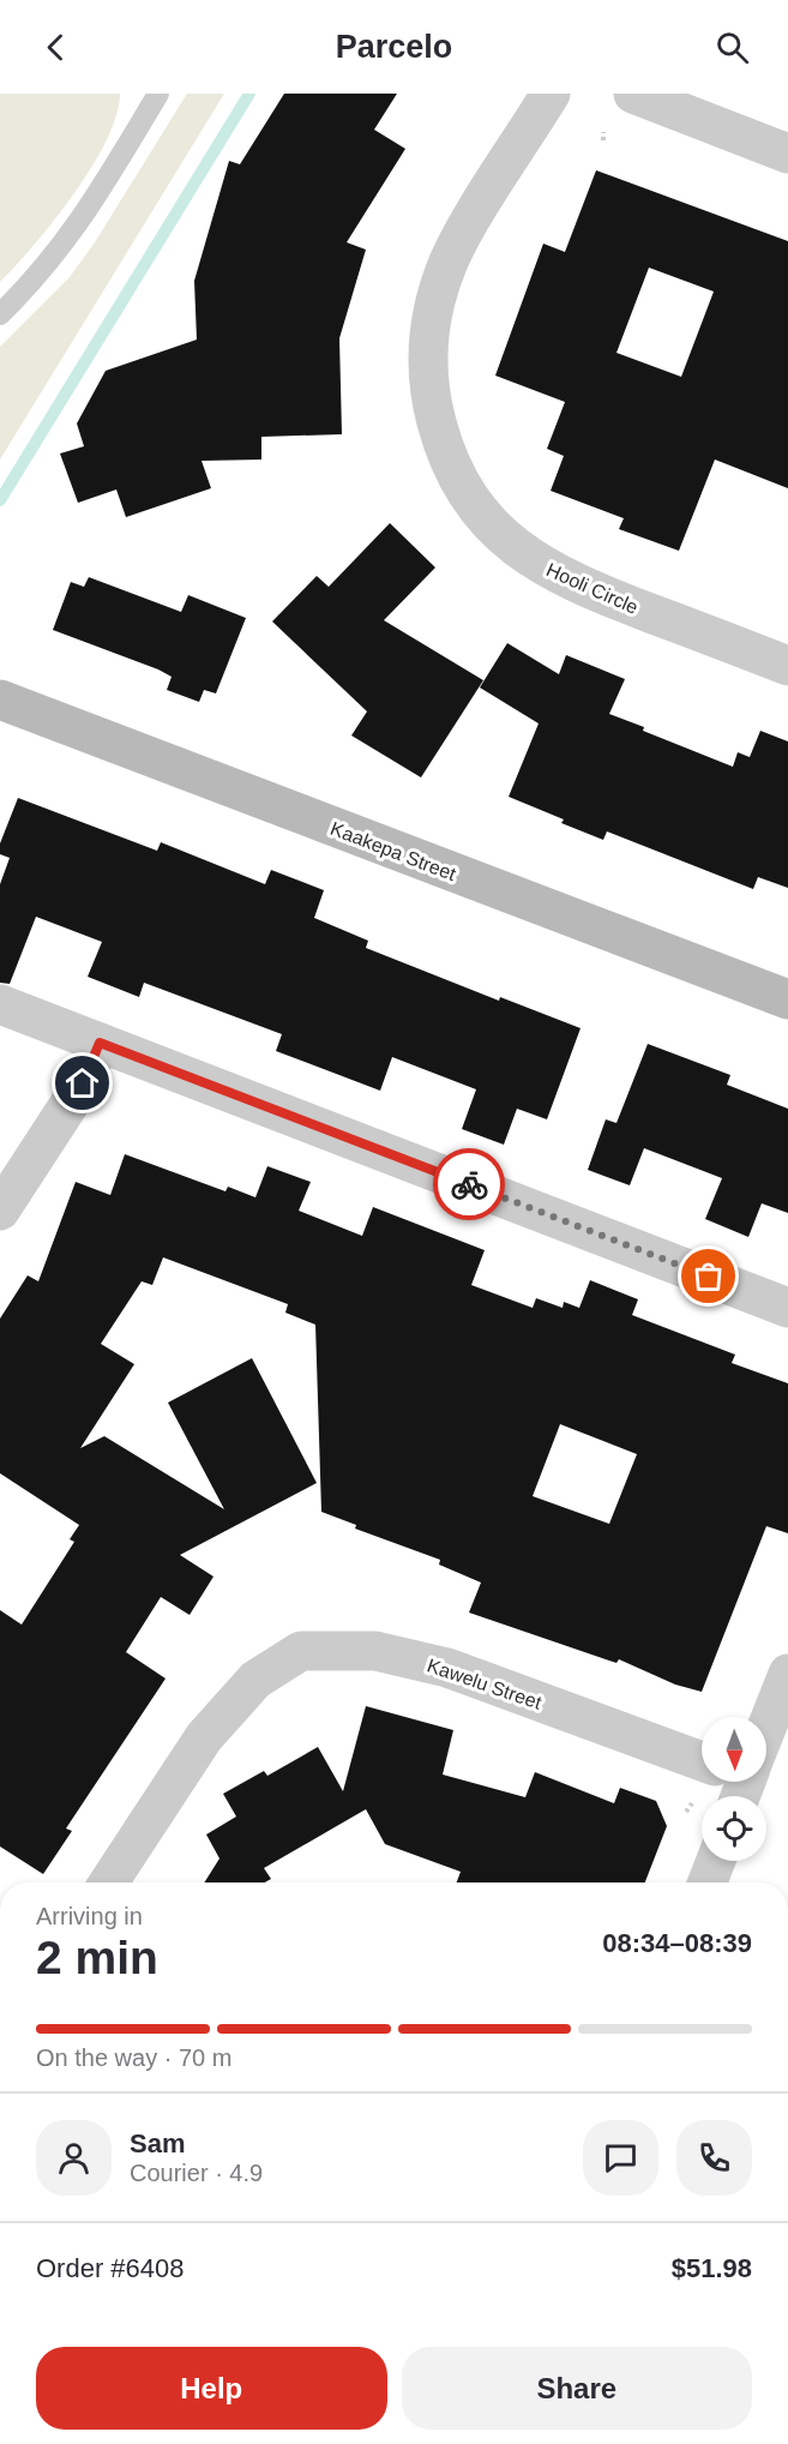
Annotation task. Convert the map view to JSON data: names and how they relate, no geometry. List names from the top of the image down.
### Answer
{
  "streets": {
    "street": ["Hooli Circle", "Kaakepa Street", "Kawelu Street"]
  },
  "north": "bottom",
  "page": {
    "header": "Parcelo",
    "heading": ["2 min", "Arriving in", "08:34–08:39"],
    "panel": [
      "Sam",
      "Courier · 4.9",
      "Order #6408",
      "$51.98"
    ],
    "bar": "On the way · 70 m",
    "buttons": ["Help", "Share"]
  }
}
